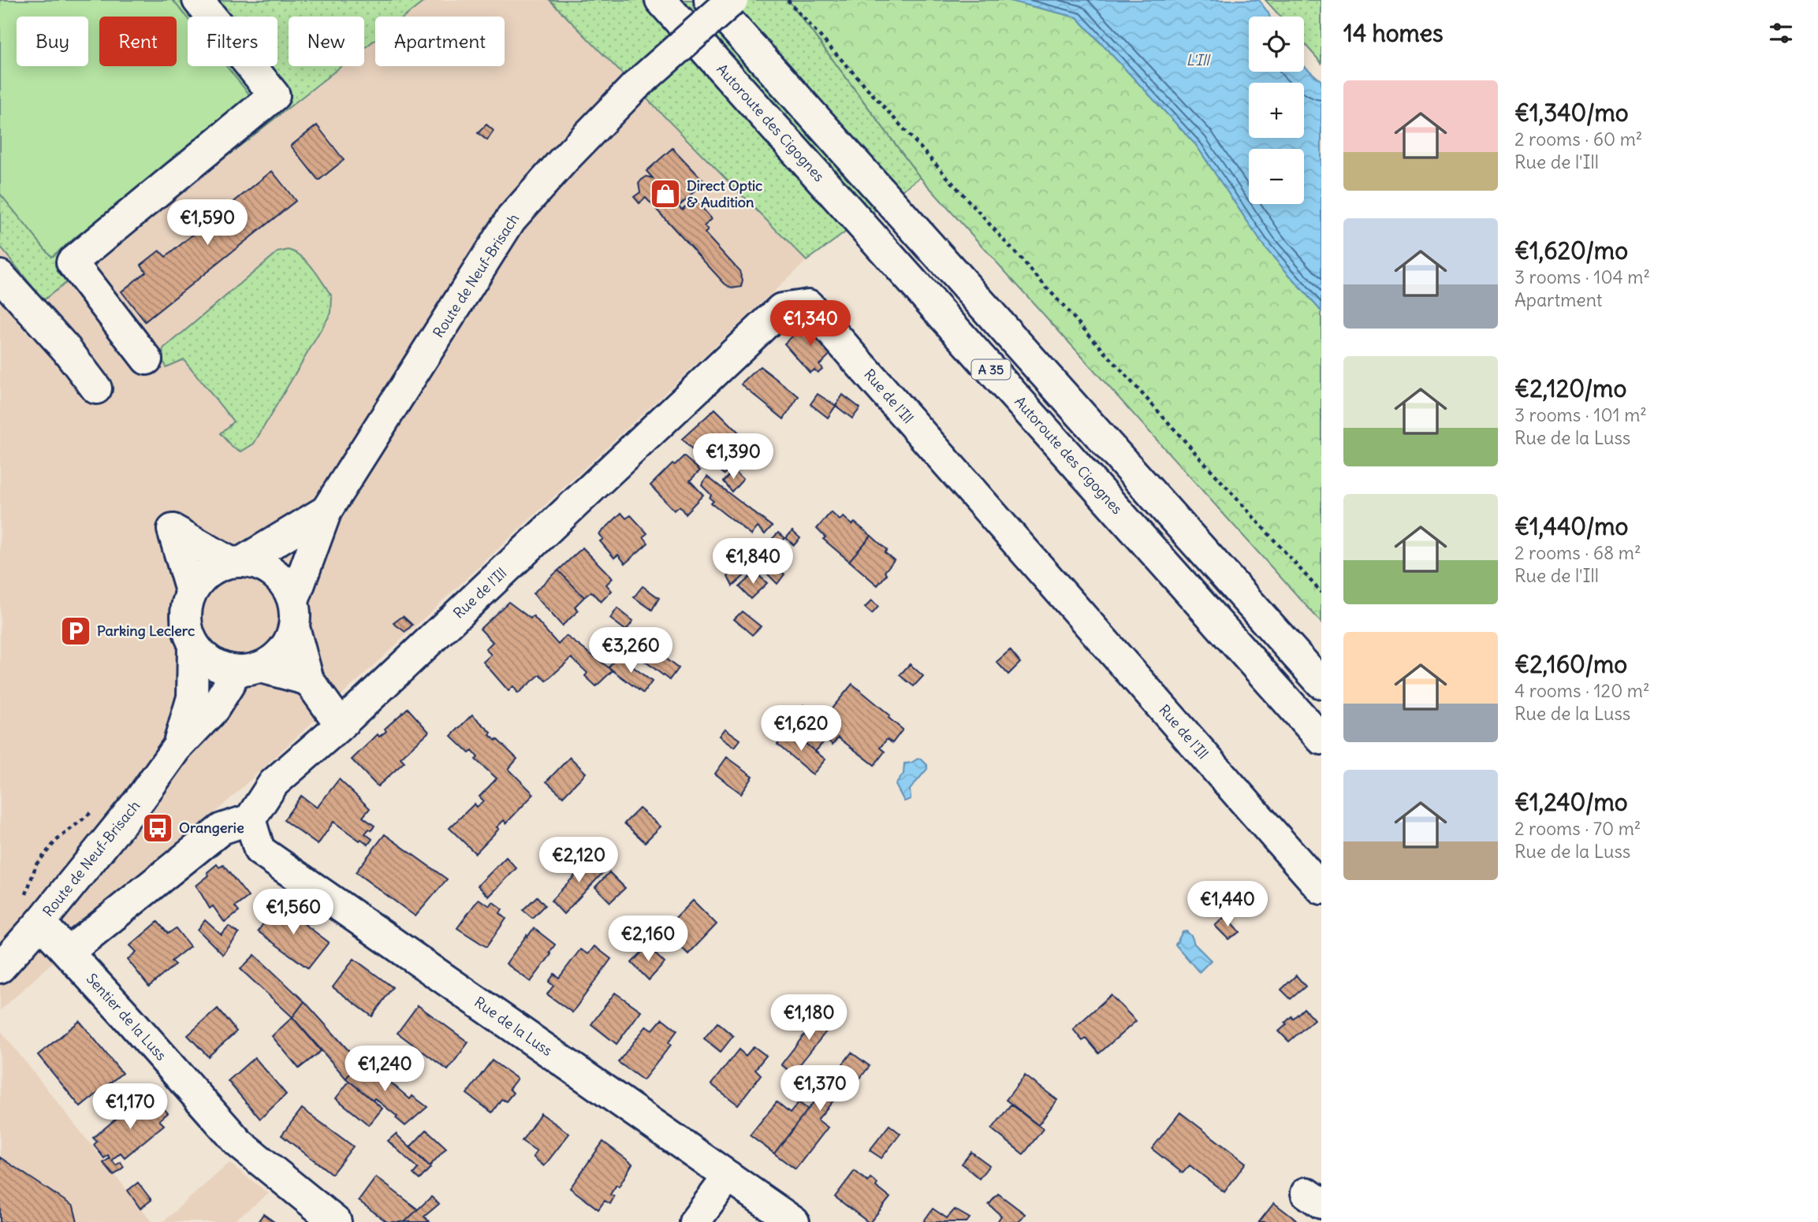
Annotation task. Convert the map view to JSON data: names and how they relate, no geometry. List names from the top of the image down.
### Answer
{
  "streets": {
    "main road": [
      "Autoroute des Cigognes",
      "Route de Neuf-Brisach",
      "A 35",
      "Rue de l'Ill",
      "Sentier de la Luss",
      "Rue de la Luss"
    ]
  },
  "crossings": [
    ["Route de Neuf-Brisach", "Sentier de la Luss"],
    ["Rue de l'Ill", "Rue de la Luss"]
  ],
  "water": ["L'Ill"],
  "places": {
    "shop": ["Direct Optic & Audition"],
    "parking": ["Parking Leclerc"],
    "bus stop": ["Orangerie"]
  },
  "page": {
    "heading": "14 homes",
    "map_buttons": ["+", "−"],
    "chip": [
      "Buy",
      "Rent",
      "Filters",
      "New",
      "Apartment"
    ],
    "list": [
      {
        "name": "€1,340/mo",
        "note": "2 rooms · 60 m² · Rue de l'Ill"
      },
      {
        "name": "€1,620/mo",
        "note": "3 rooms · 104 m² · Apartment"
      },
      {
        "name": "€2,120/mo",
        "note": "3 rooms · 101 m² · Rue de la Luss"
      },
      {
        "name": "€1,440/mo",
        "note": "2 rooms · 68 m² · Rue de l'Ill"
      },
      {
        "name": "€2,160/mo",
        "note": "4 rooms · 120 m² · Rue de la Luss"
      },
      {
        "name": "€1,240/mo",
        "note": "2 rooms · 70 m² · Rue de la Luss"
      }
    ],
    "price": [
      "€1,590",
      "€1,340",
      "€1,390",
      "€1,840",
      "€3,260",
      "€1,620",
      "€2,120",
      "€1,440",
      "€1,560",
      "€2,160",
      "€1,180",
      "€1,240",
      "€1,370",
      "€1,170"
    ]
  }
}
